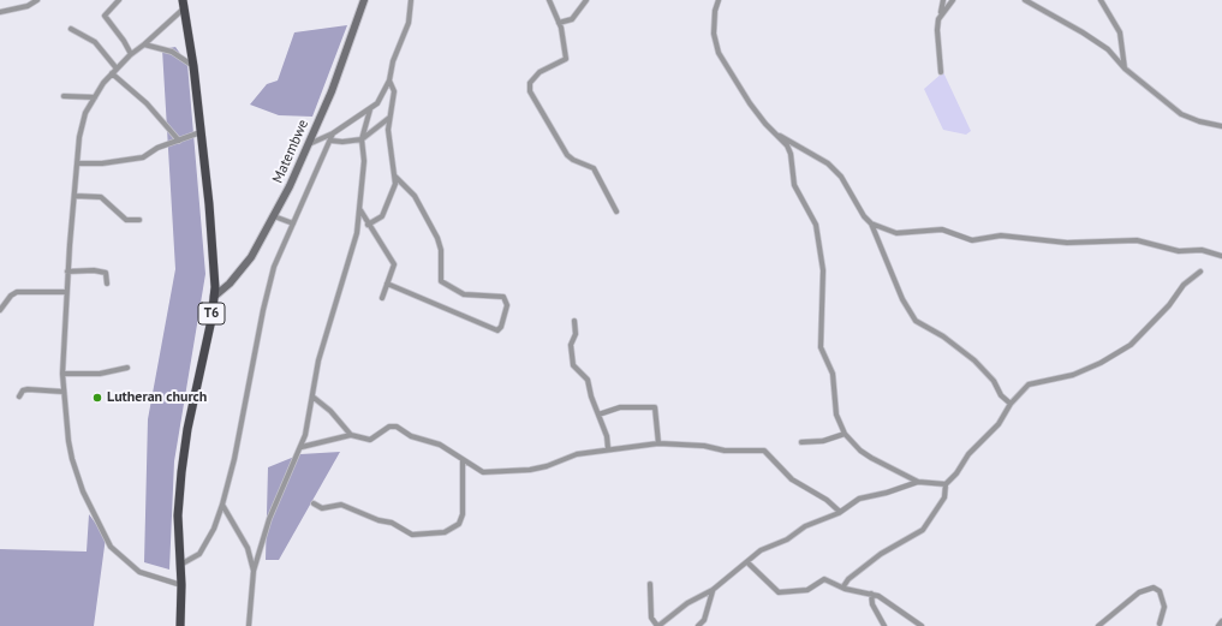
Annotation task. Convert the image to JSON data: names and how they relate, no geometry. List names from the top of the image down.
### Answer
{
  "streets": {
    "highway": ["T6"],
    "main road": ["Matembwe"]
  },
  "crossings": [
    ["Matembwe", "T6"]
  ],
  "places": ["Lutheran church"]
}
